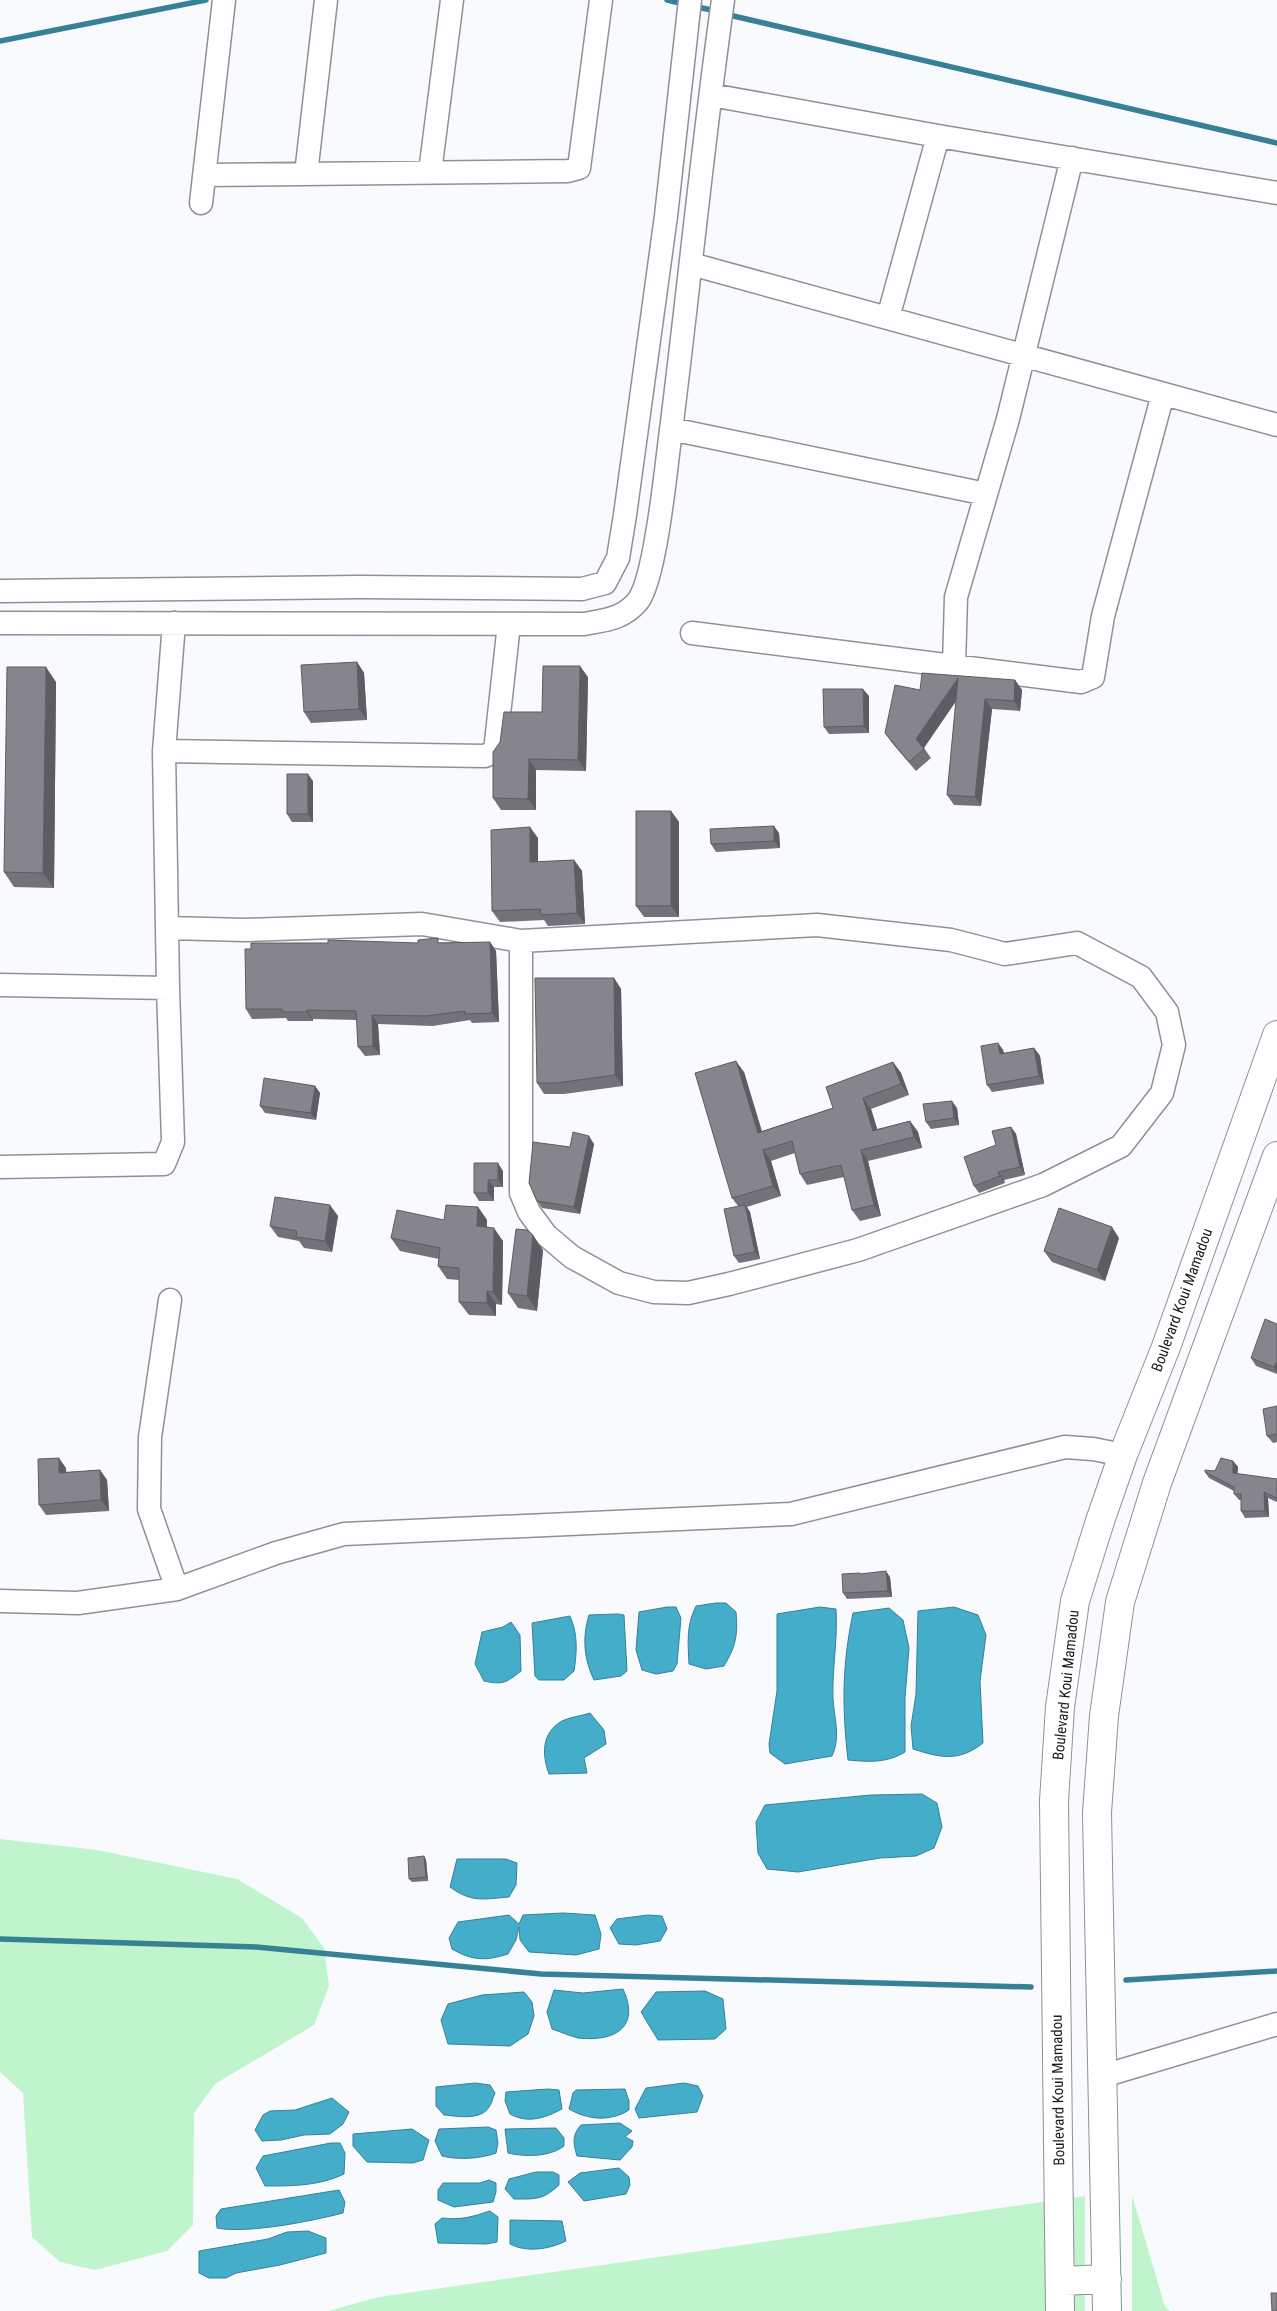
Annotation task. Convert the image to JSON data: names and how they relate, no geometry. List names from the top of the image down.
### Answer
{
  "streets": {
    "main road": ["Boulevard Koui Mamadou"]
  }
}
